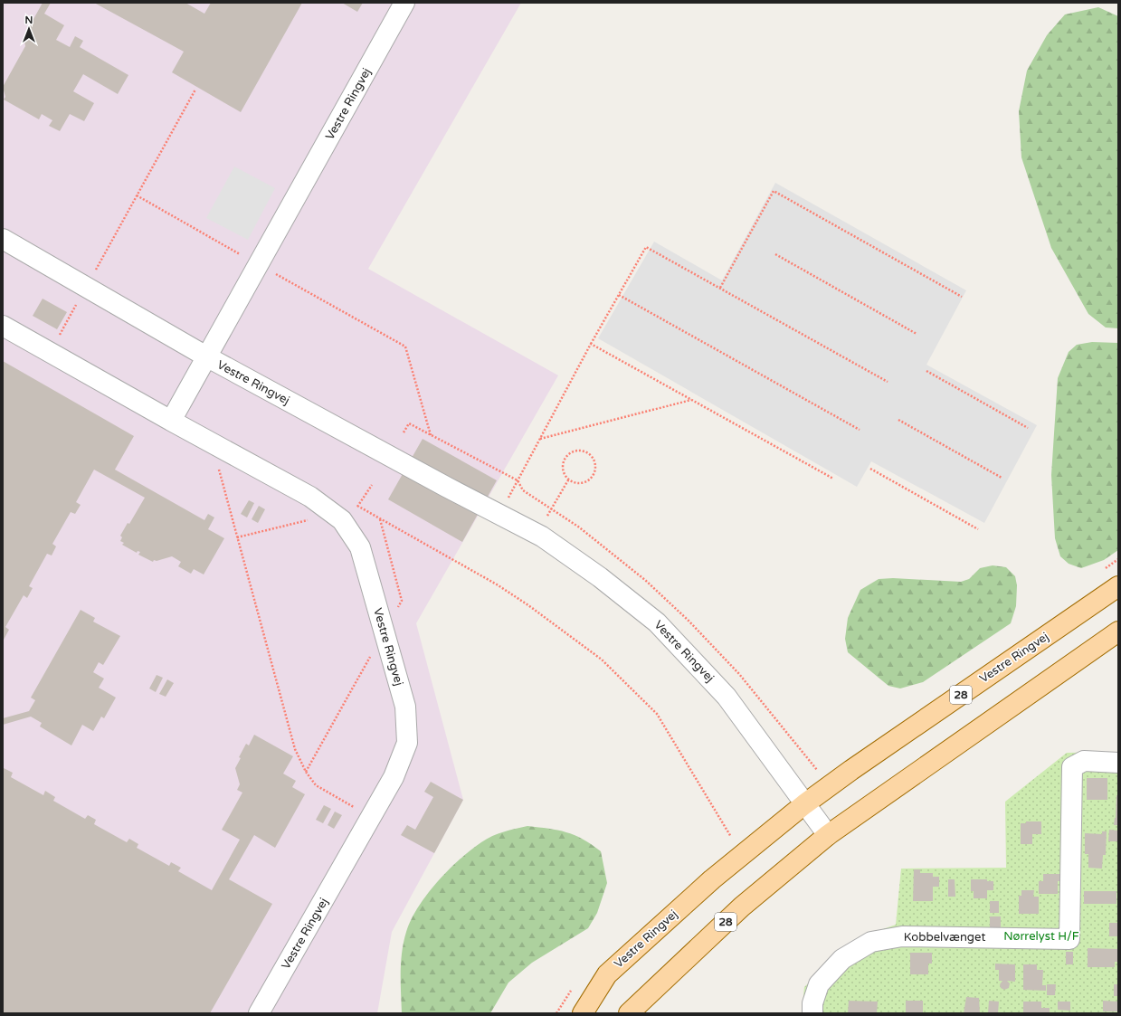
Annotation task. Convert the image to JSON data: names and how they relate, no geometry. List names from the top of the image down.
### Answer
{
  "streets": {
    "main road": ["Vestre Ringvej", "28"],
    "street": ["Kobbelvænget"]
  },
  "crossings": [
    ["Vestre Ringvej", "28"]
  ],
  "parks": ["Nørrelyst H/F"],
  "north": "top"
}
